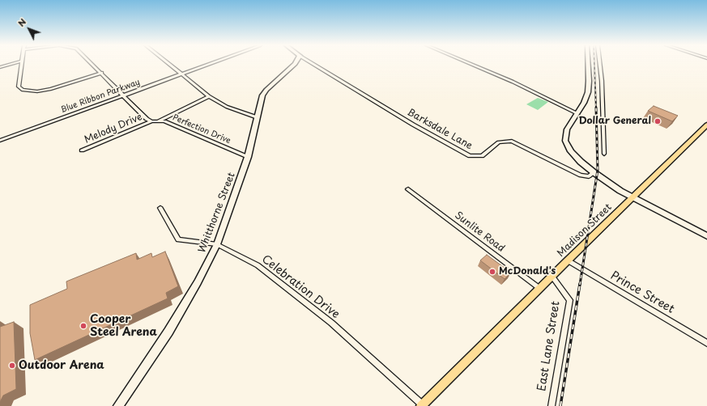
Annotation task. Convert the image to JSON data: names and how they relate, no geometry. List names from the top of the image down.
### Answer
{
  "streets": {
    "main road": ["Madison Street"],
    "street": [
      "Blue Ribbon Parkway",
      "Melody Drive",
      "Perfection Drive",
      "Barksdale Lane",
      "Whitthorne Street",
      "Sunlite Road",
      "Celebration Drive",
      "Prince Street",
      "East Lane Street"
    ]
  },
  "crossings": [
    ["Melody Drive", "Perfection Drive"],
    ["Perfection Drive", "Whitthorne Street"],
    ["Whitthorne Street", "Celebration Drive"],
    ["Madison Street", "Sunlite Road"],
    ["Madison Street", "Celebration Drive"],
    ["Madison Street", "Prince Street"],
    ["Madison Street", "East Lane Street"]
  ],
  "places": [
    "Dollar General",
    "McDonald's",
    "Cooper Steel Arena",
    "Outdoor Arena"
  ],
  "north": "top left"
}
